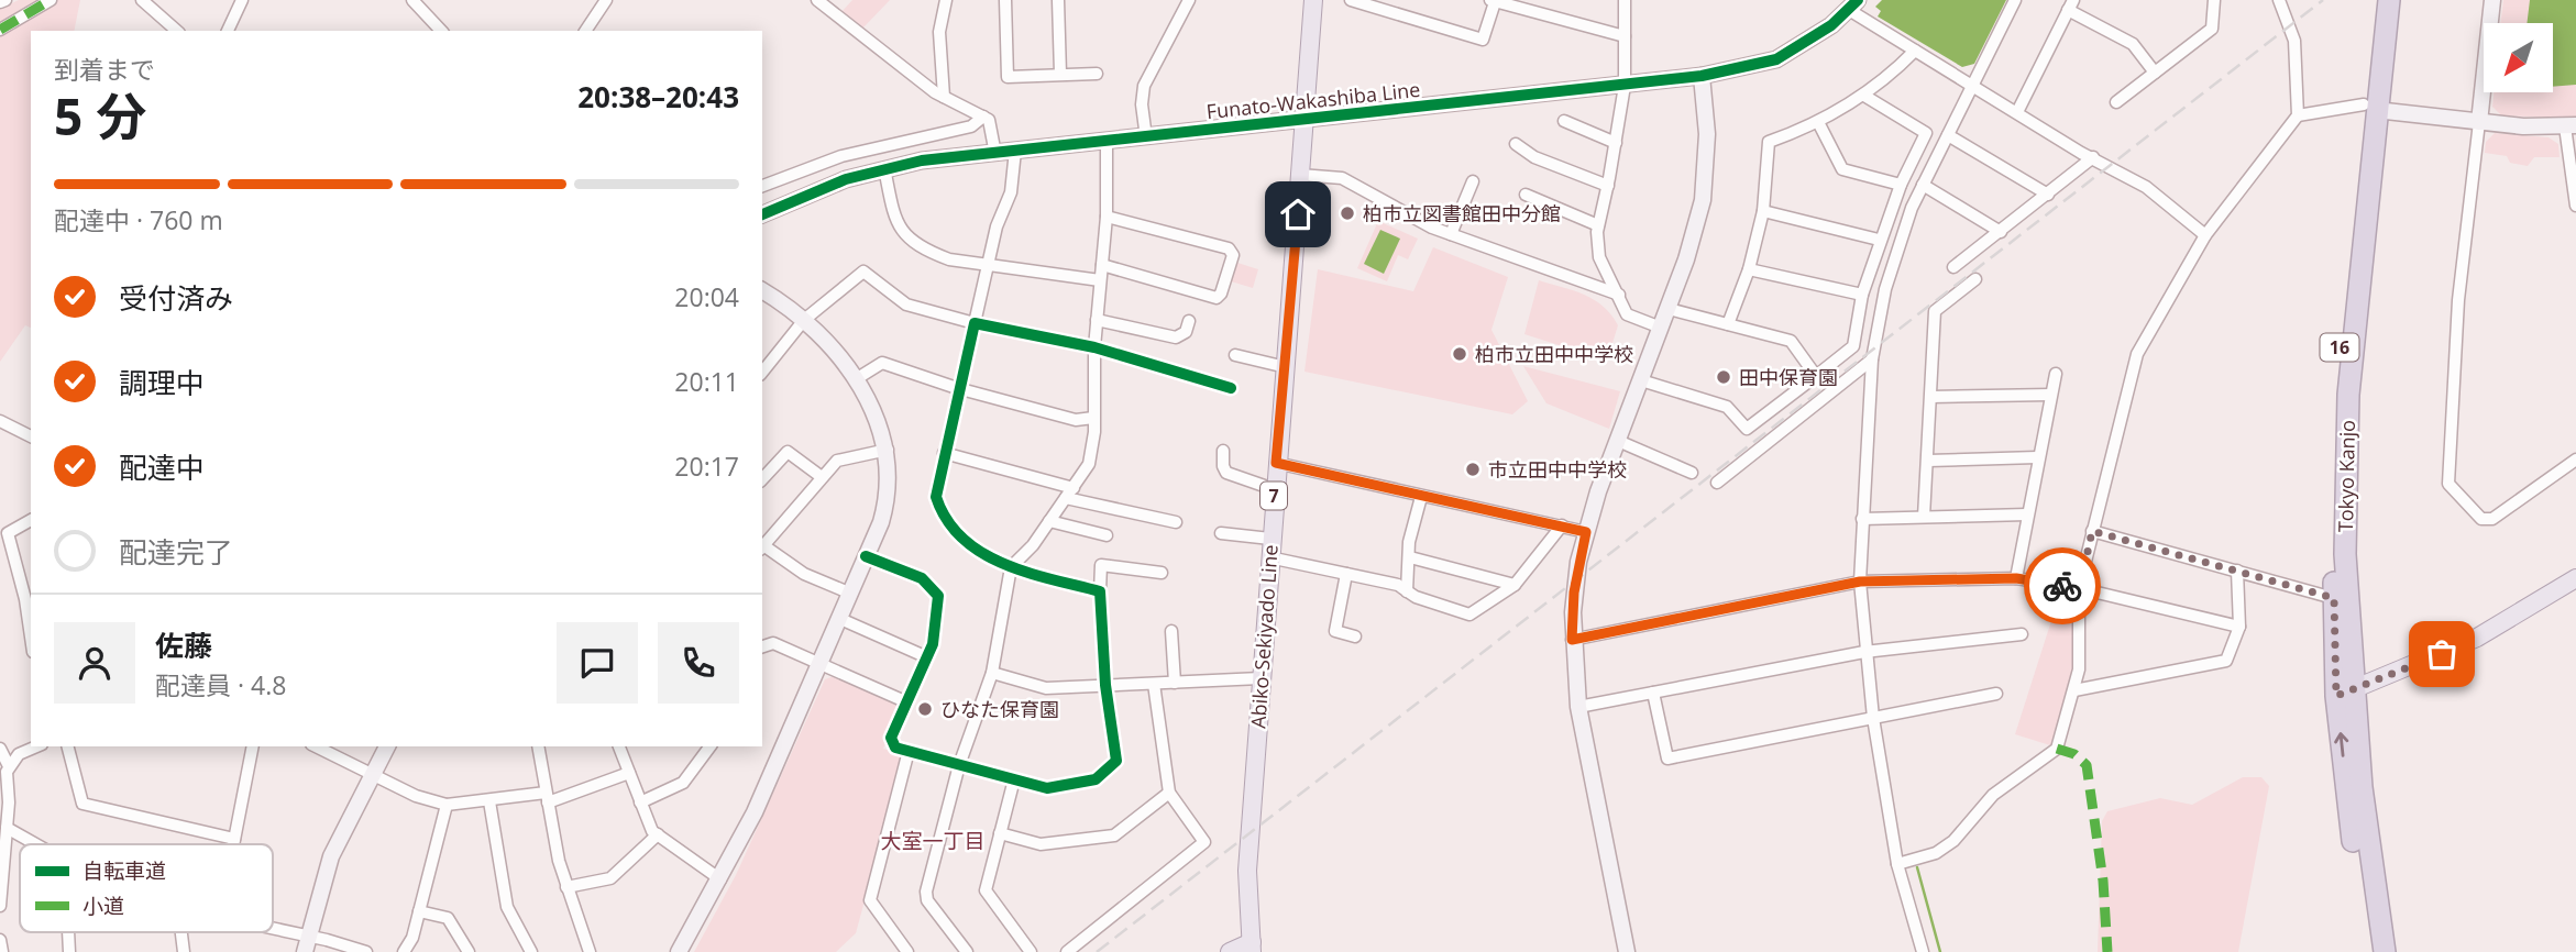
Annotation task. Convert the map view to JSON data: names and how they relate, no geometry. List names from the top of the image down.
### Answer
{
  "streets": {
    "highway": ["16", "Tokyo Kanjo"],
    "main road": ["7", "Abiko-Sekiyado Line"],
    "street": ["Funato-Wakashiba Line"]
  },
  "crossings": [
    ["Funato-Wakashiba Line", "Abiko-Sekiyado Line"]
  ],
  "districts": ["大室一丁目"],
  "places": [
    "柏市立図書館田中分館",
    "柏市立田中中学校",
    "田中保育園",
    "市立田中中学校",
    "ひなた保育園"
  ],
  "legend": ["自転車道", "小道"],
  "north": "bottom left",
  "page": {
    "heading": ["5 分", "到着まで", "20:38–20:43"],
    "panel": ["佐藤", "配達員 · 4.8"],
    "bar": "配達中 · 760 m",
    "list": [
      ["受付済み", "20:04"],
      ["調理中", "20:11"],
      ["配達中", "20:17"],
      "配達完了"
    ]
  }
}
